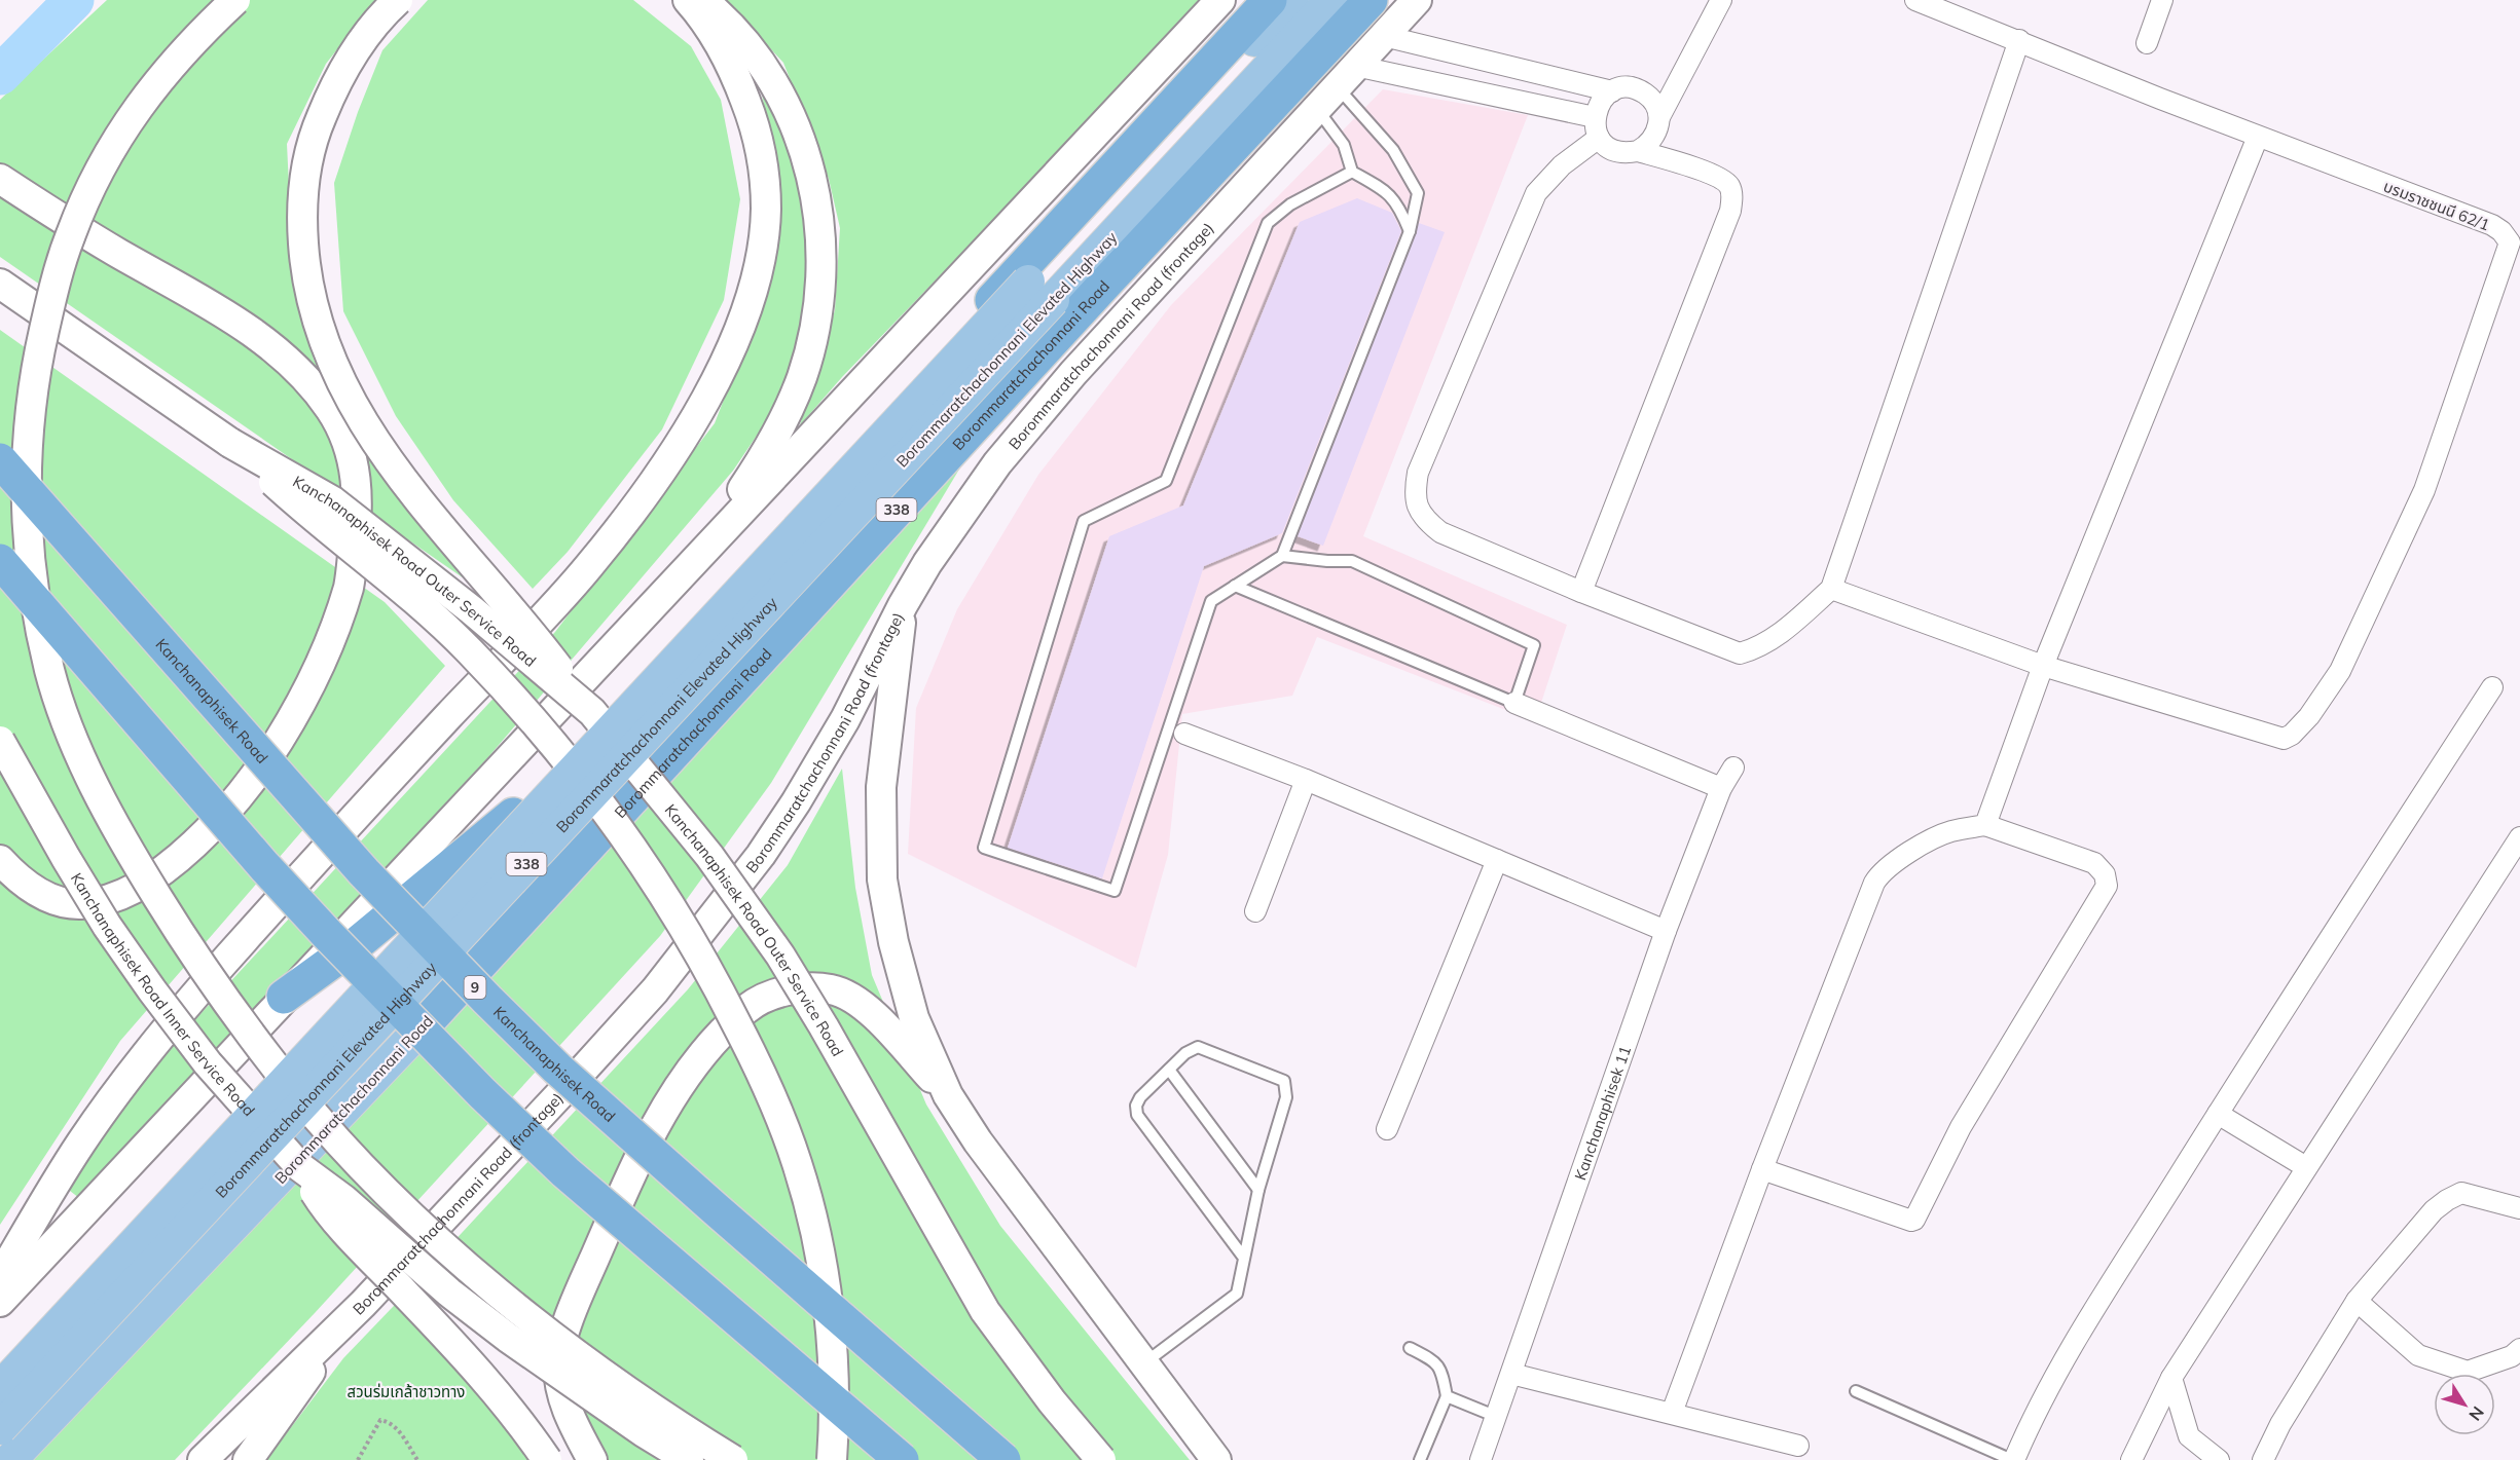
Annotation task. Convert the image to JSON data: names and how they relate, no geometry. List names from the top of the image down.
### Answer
{
  "streets": {
    "highway": [
      "Borommaratchachonnani Road",
      "338",
      "Kanchanaphisek Road",
      "9"
    ],
    "main road": [
      "Borommaratchachonnani Road (frontage)",
      "Borommaratchachonnani Elevated Highway",
      "Kanchanaphisek Road Outer Service Road",
      "Kanchanaphisek Road Inner Service Road"
    ],
    "street": ["บรมราชชนนี 62/1", "Kanchanaphisek 11"]
  },
  "parks": ["สวนร่มเกล้าชาวทาง"],
  "north": "bottom right"
}
